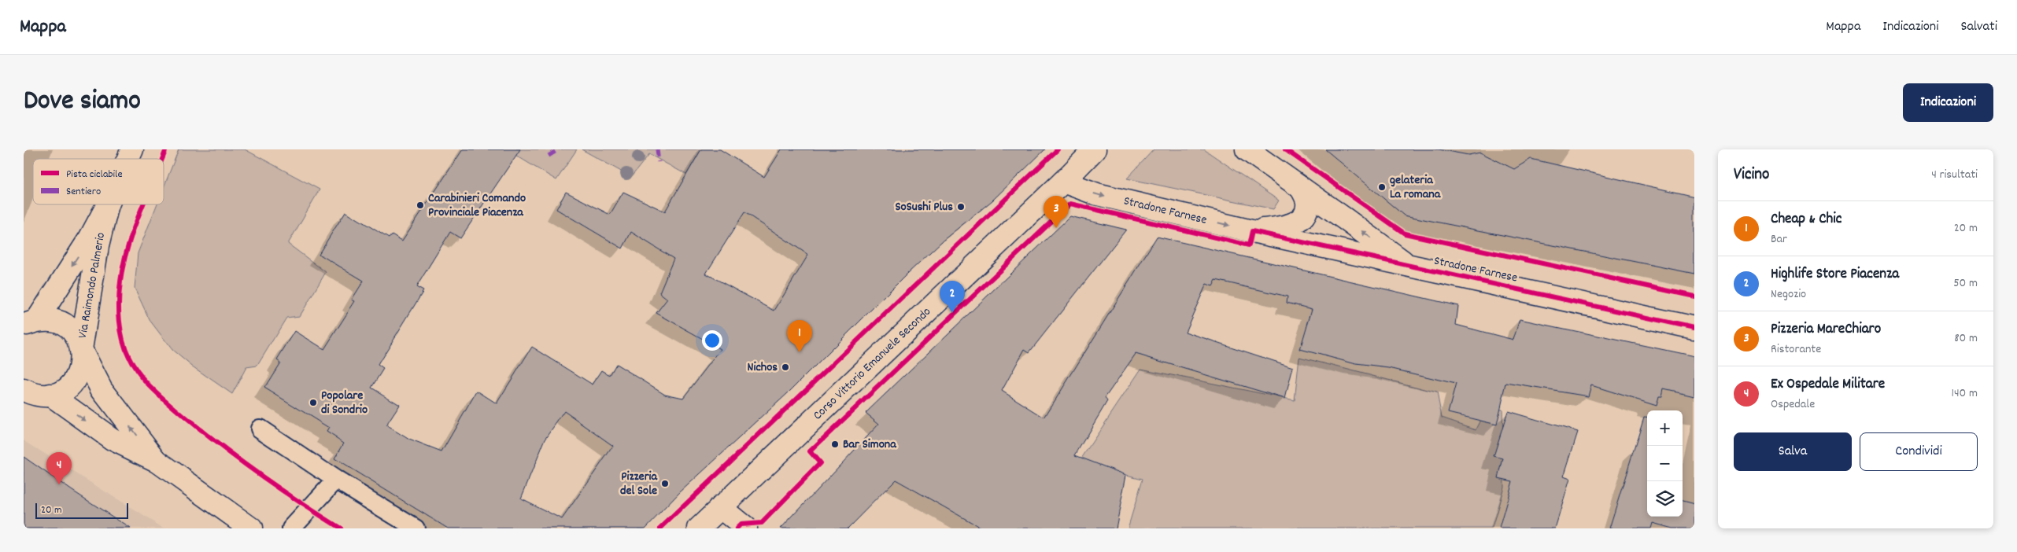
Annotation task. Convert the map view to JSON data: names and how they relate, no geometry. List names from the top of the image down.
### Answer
{
  "streets": {
    "street": ["Stradone Farnese", "Via Raimondo Palmerio", "Corso Vittorio Emanuele Secondo"]
  },
  "crossings": [
    ["Stradone Farnese", "Corso Vittorio Emanuele Secondo"]
  ],
  "places": [
    "gelateria La romana",
    "Carabinieri Comando Provinciale Piacenza",
    "SoSushi Plus",
    "Nichos",
    "Popolare di Sondrio",
    "Bar Simona",
    "Pizzeria del Sole"
  ],
  "legend": ["Pista ciclabile", "Sentiero"],
  "scale_bar": "20 m",
  "page": {
    "header": "Mappa",
    "nav": ["Mappa", "Indicazioni", "Salvati"],
    "title": "Dove siamo",
    "buttons": [
      "Indicazioni",
      ["Salva", "Condividi"]
    ],
    "heading": ["Vicino", "4 risultati"],
    "pins": [
      "3",
      "2",
      "1",
      "4"
    ],
    "list": [
      {
        "mark": "1",
        "name": "Cheap & Chic",
        "note": "Bar",
        "value": "20 m"
      },
      {
        "mark": "2",
        "name": "Highlife Store Piacenza",
        "note": "Negozio",
        "value": "50 m"
      },
      {
        "mark": "3",
        "name": "Pizzeria MareChiaro",
        "note": "Ristorante",
        "value": "80 m"
      },
      {
        "mark": "4",
        "name": "Ex Ospedale Militare",
        "note": "Ospedale",
        "value": "140 m"
      }
    ],
    "map_buttons": ["+", "−"],
    "scale": "20 m"
  }
}
